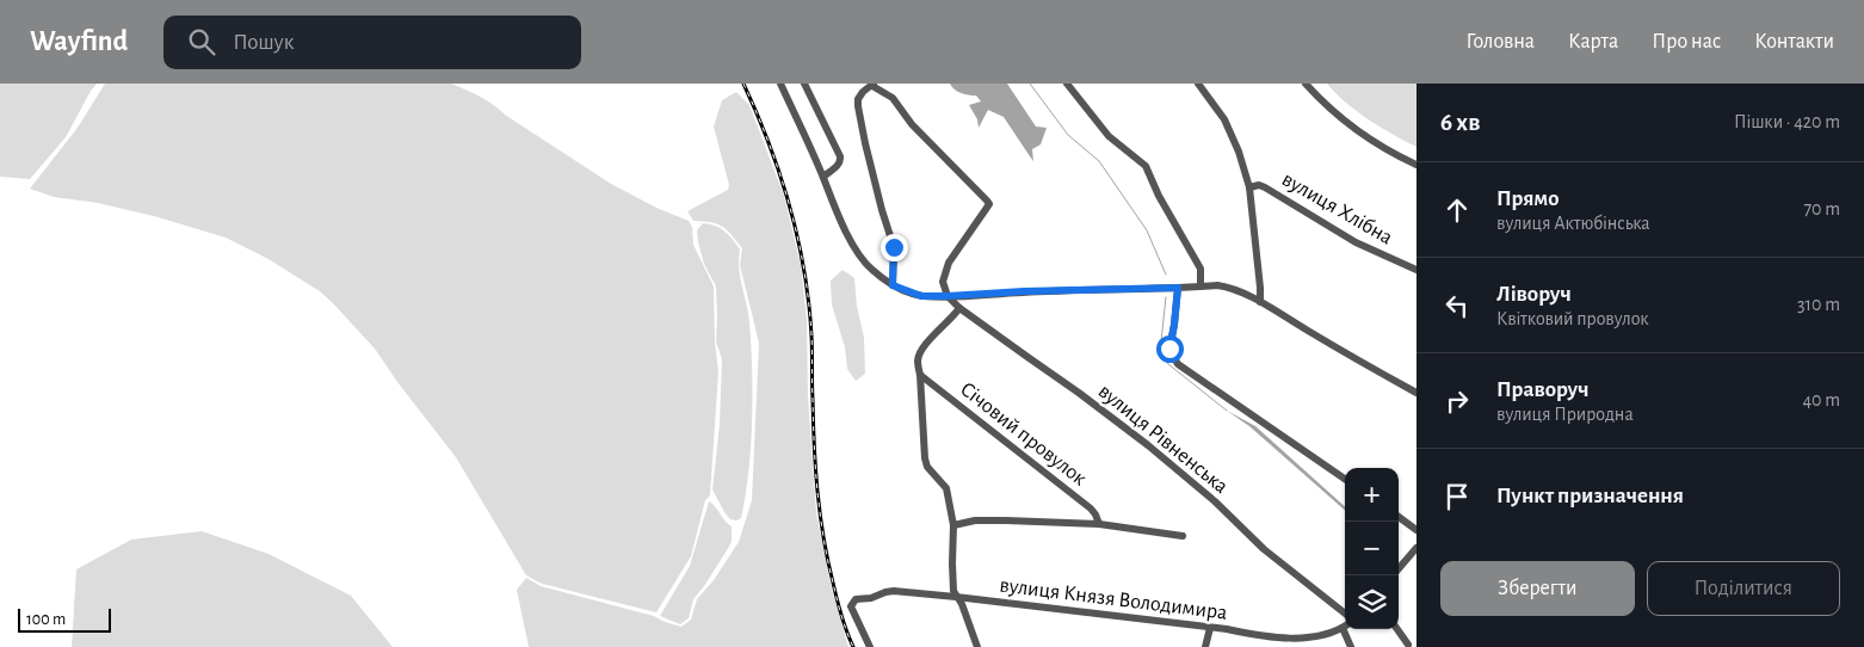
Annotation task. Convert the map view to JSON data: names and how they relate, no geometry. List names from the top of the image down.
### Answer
{
  "streets": {
    "street": [
      "вулиця Хлібна",
      "Січовий провулок",
      "вулиця Рівненська",
      "вулиця Князя Володимира"
    ]
  },
  "scale_bar": "100 m",
  "page": {
    "header": "Wayfind",
    "search": "Пошук",
    "nav": [
      "Головна",
      "Карта",
      "Про нас",
      "Контакти"
    ],
    "heading": ["6 хв", "Пішки · 420 m"],
    "list": [
      ["Прямо", "вулиця Актюбінська", "70 m"],
      ["Ліворуч", "Квітковий провулок", "310 m"],
      ["Праворуч", "вулиця Природна", "40 m"],
      "Пункт призначення"
    ],
    "map_buttons": ["+", "−"],
    "buttons": ["Зберегти", "Поділитися"],
    "scale": "100 m"
  }
}
